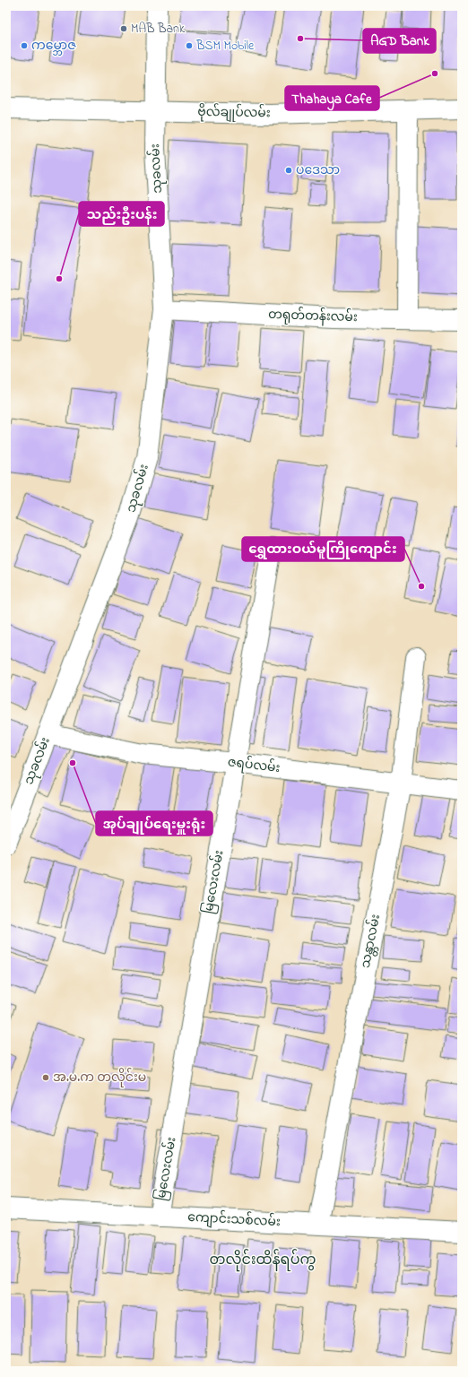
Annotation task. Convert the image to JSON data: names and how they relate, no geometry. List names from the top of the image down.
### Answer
{
  "streets": {
    "street": [
      "ဗိုလ်ချုပ်လမ်း",
      "သုခလမ်း",
      "တရုတ်တန်းလမ်း",
      "ဇရပ်လမ်း",
      "မြလေးလမ်း",
      "သန္တာလမ်း",
      "ကျောင်းသစ်လမ်း"
    ]
  },
  "crossings": [
    ["ဗိုလ်ချုပ်လမ်း", "သုခလမ်း"],
    ["သုခလမ်း", "တရုတ်တန်းလမ်း"],
    ["သုခလမ်း", "ဇရပ်လမ်း"],
    ["ဇရပ်လမ်း", "မြလေးလမ်း"],
    ["ဇရပ်လမ်း", "သန္တာလမ်း"],
    ["မြလေးလမ်း", "ကျောင်းသစ်လမ်း"],
    ["သန္တာလမ်း", "ကျောင်းသစ်လမ်း"]
  ],
  "districts": ["တလိုင်းထိန်ရပ်ကွ"],
  "places": [
    "MAB Bank",
    "AGD Bank",
    "ကမ္ဘောဇ",
    "BSM Mobile",
    "Thahaya Cafe",
    "ပဒေသာ",
    "သည်းဦးပန်း",
    "ရွှေထားဝယ်မူကြိုကျောင်း",
    "အုပ်ချုပ်ရေးမှူးရုံး",
    "အ.မ.က တလိုင်းမ"
  ]
}
